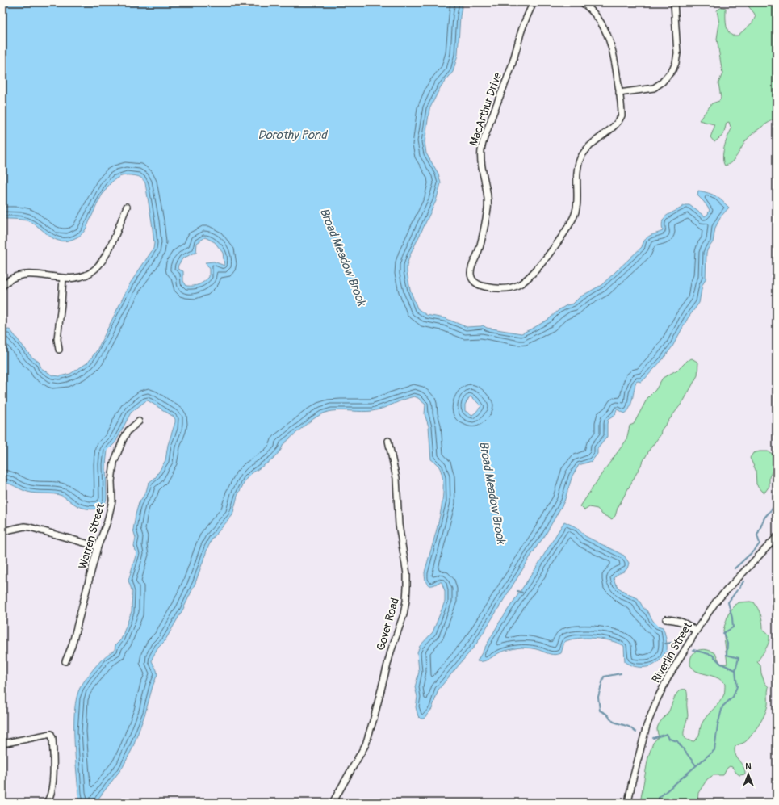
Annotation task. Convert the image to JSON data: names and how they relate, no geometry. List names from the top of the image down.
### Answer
{
  "streets": {
    "street": [
      "MacArthur Drive",
      "Warren Street",
      "Gover Road",
      "Riverlin Street"
    ]
  },
  "water": ["Dorothy Pond", "Broad Meadow Brook"],
  "north": "top"
}
